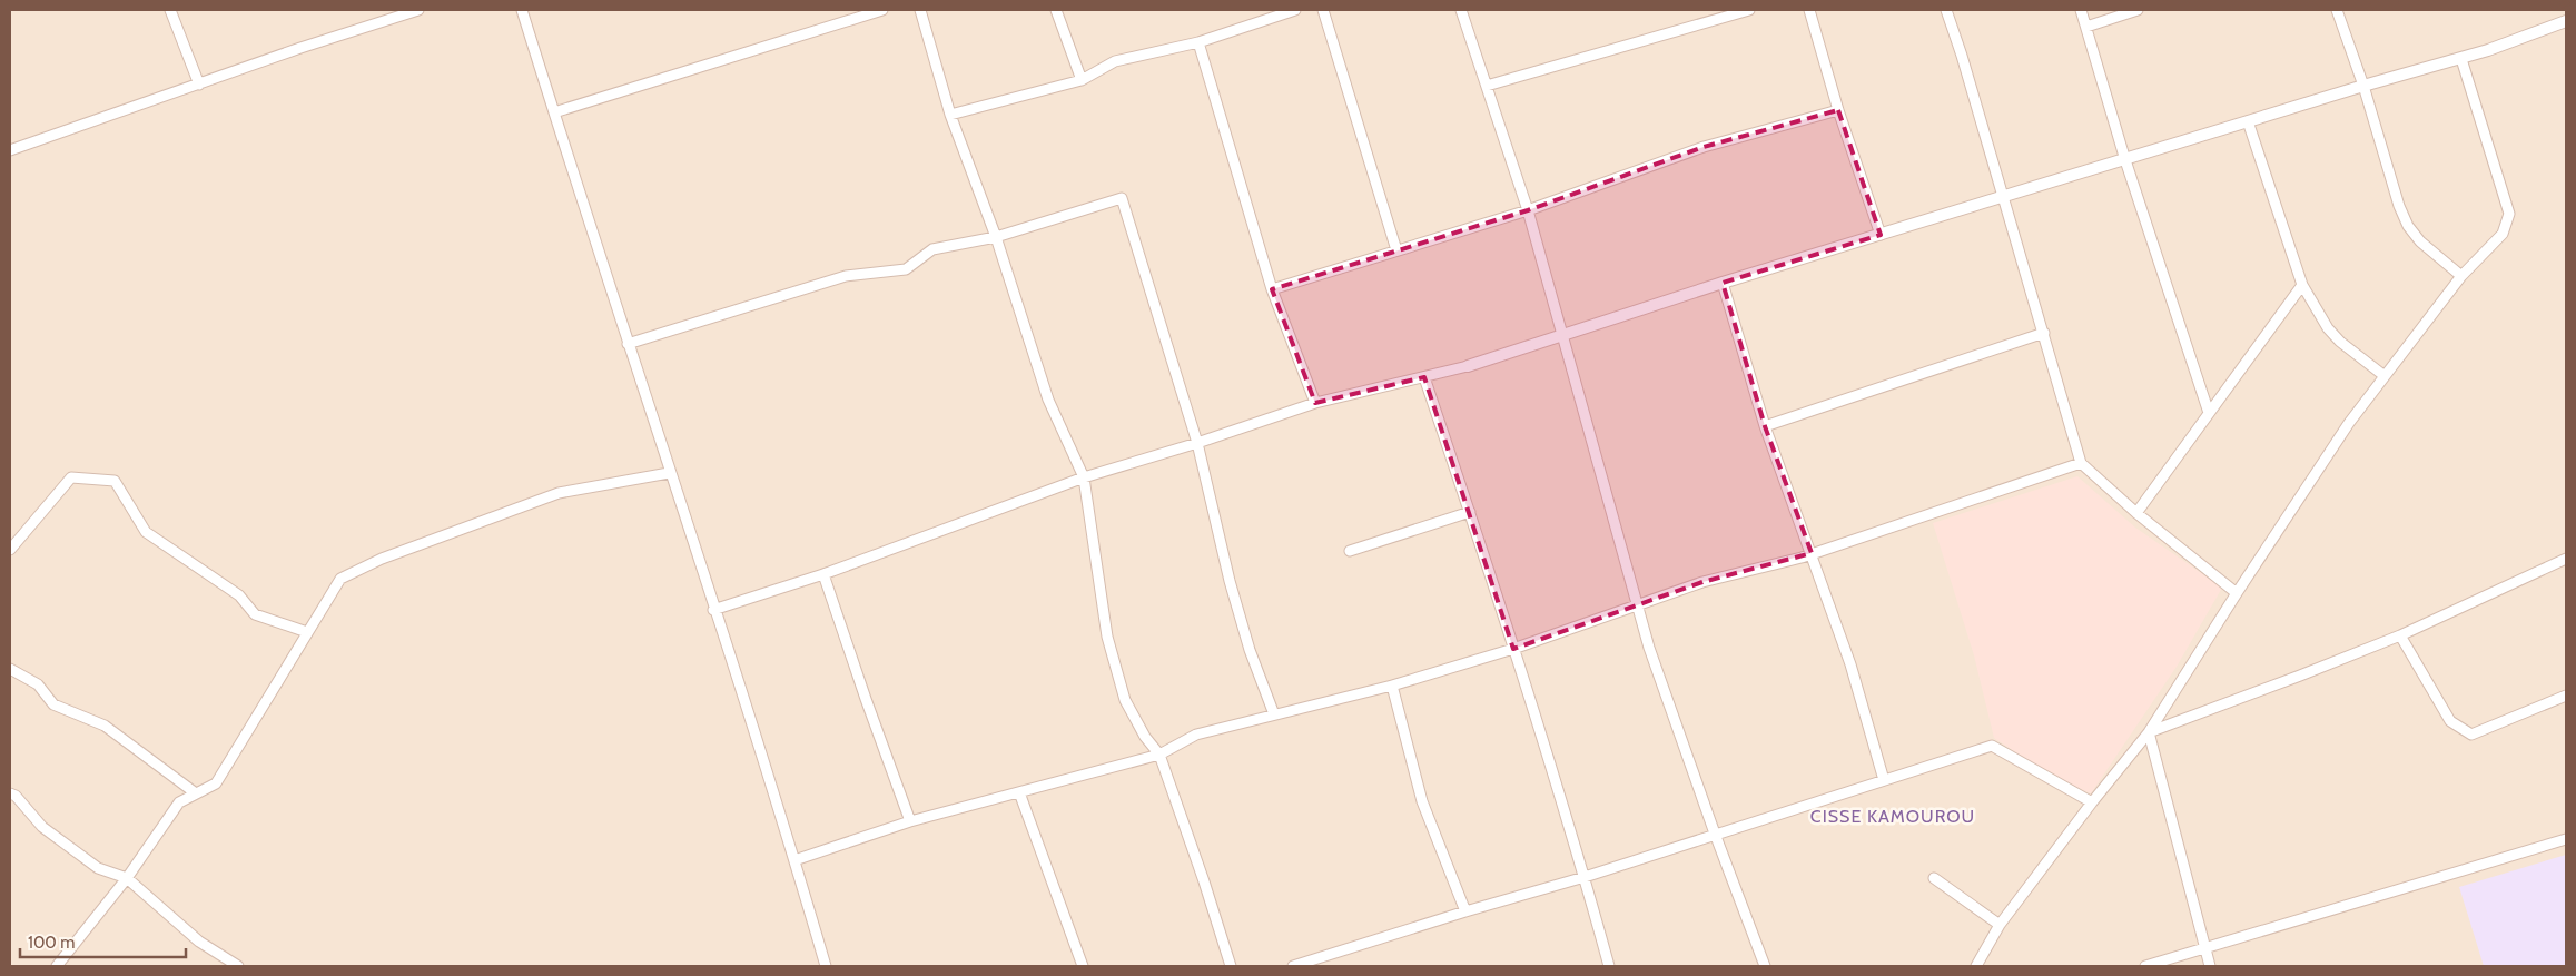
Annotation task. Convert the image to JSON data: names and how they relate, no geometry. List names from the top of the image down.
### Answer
{
  "districts": ["CISSE KAMOUROU"],
  "scale_bar": "100 m"
}
